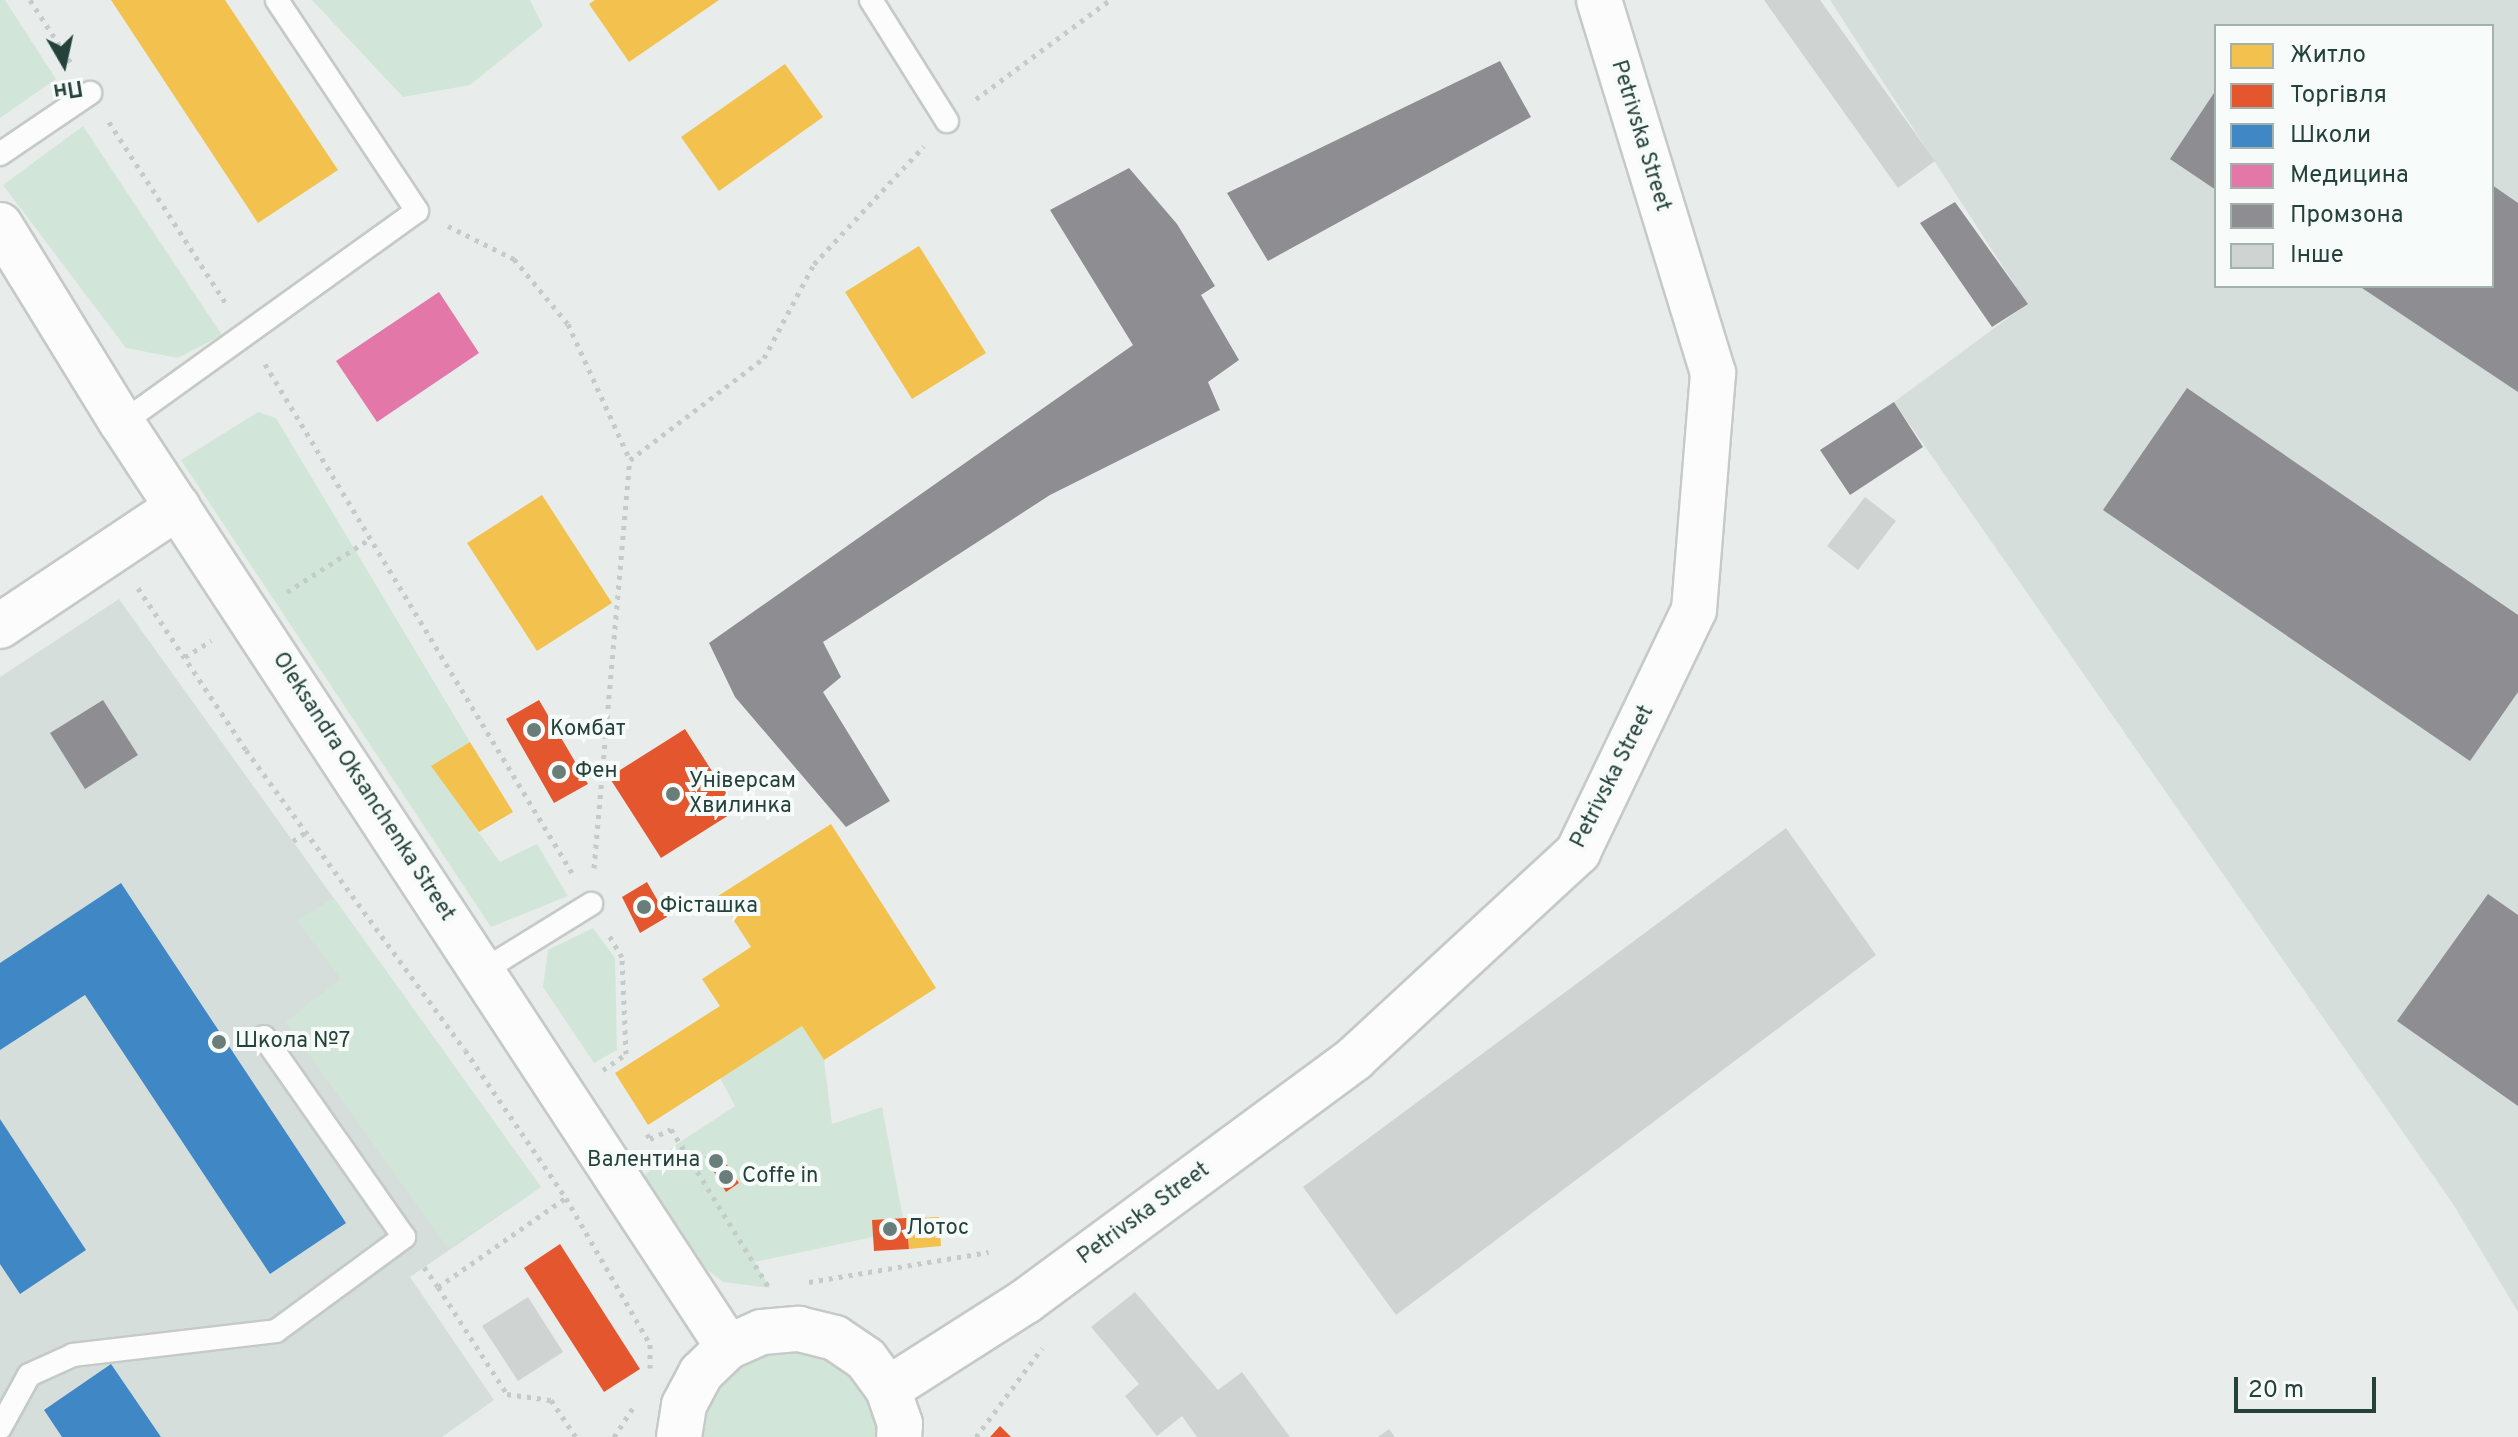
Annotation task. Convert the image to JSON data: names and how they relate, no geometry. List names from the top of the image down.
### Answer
{
  "streets": {
    "street": ["Petrivska Street", "Oleksandra Oksanchenka Street"]
  },
  "places": [
    "Комбат",
    "Фен",
    "Універсам Хвилинка",
    "Фісташка",
    "Школа №7",
    "Валентина",
    "Coffe in",
    "Лотос"
  ],
  "legend": [
    "Житло",
    "Торгівля",
    "Школи",
    "Медицина",
    "Промзона",
    "Інше"
  ],
  "scale_bar": "20 m",
  "north": "bottom"
}
